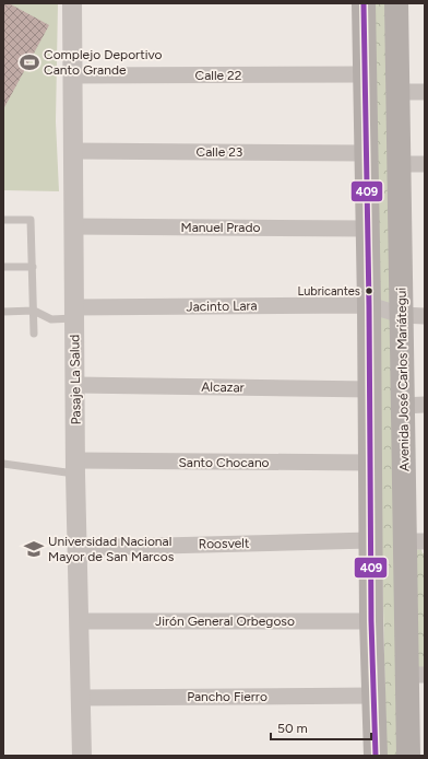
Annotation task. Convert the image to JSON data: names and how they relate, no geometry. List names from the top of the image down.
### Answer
{
  "streets": {
    "main road": ["Avenida José Carlos Mariátegui"],
    "street": [
      "Calle 22",
      "Calle 23",
      "Manuel Prado",
      "Jacinto Lara",
      "Pasaje La Salud",
      "Alcazar",
      "Santo Chocano",
      "Roosvelt",
      "Jirón General Orbegoso",
      "Pancho Fierro"
    ]
  },
  "crossings": [
    ["Calle 22", "Pasaje La Salud"],
    ["Calle 23", "Pasaje La Salud"],
    ["Manuel Prado", "Pasaje La Salud"],
    ["Jacinto Lara", "Pasaje La Salud"],
    ["Jacinto Lara", "Avenida José Carlos Mariátegui"],
    ["Pasaje La Salud", "Alcazar"],
    ["Pasaje La Salud", "Santo Chocano"],
    ["Pasaje La Salud", "Roosvelt"],
    ["Pasaje La Salud", "Jirón General Orbegoso"],
    ["Pasaje La Salud", "Pancho Fierro"]
  ],
  "places": {
    "sports": ["Complejo Deportivo Canto Grande"],
    "other": ["Lubricantes"],
    "school or university": ["Universidad Nacional Mayor de San Marcos"]
  },
  "lines": ["transit line 409"],
  "scale_bar": "50 m"
}
